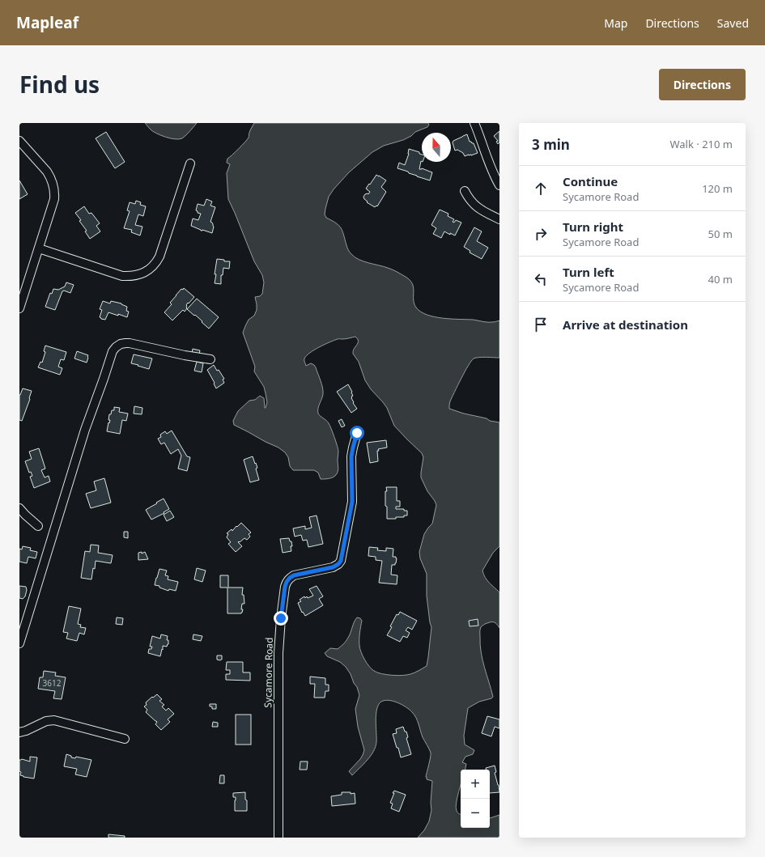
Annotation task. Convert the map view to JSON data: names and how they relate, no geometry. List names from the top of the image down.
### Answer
{
  "streets": {
    "street": ["Sycamore Road"]
  },
  "house_numbers": ["3612"],
  "north": "top",
  "page": {
    "header": "Mapleaf",
    "nav": ["Map", "Directions", "Saved"],
    "title": "Find us",
    "buttons": "Directions",
    "heading": ["3 min", "Walk · 210 m"],
    "list": [
      ["Continue", "Sycamore Road", "120 m"],
      ["Turn right", "Sycamore Road", "50 m"],
      ["Turn left", "Sycamore Road", "40 m"],
      "Arrive at destination"
    ],
    "map_buttons": ["+", "−"]
  }
}
